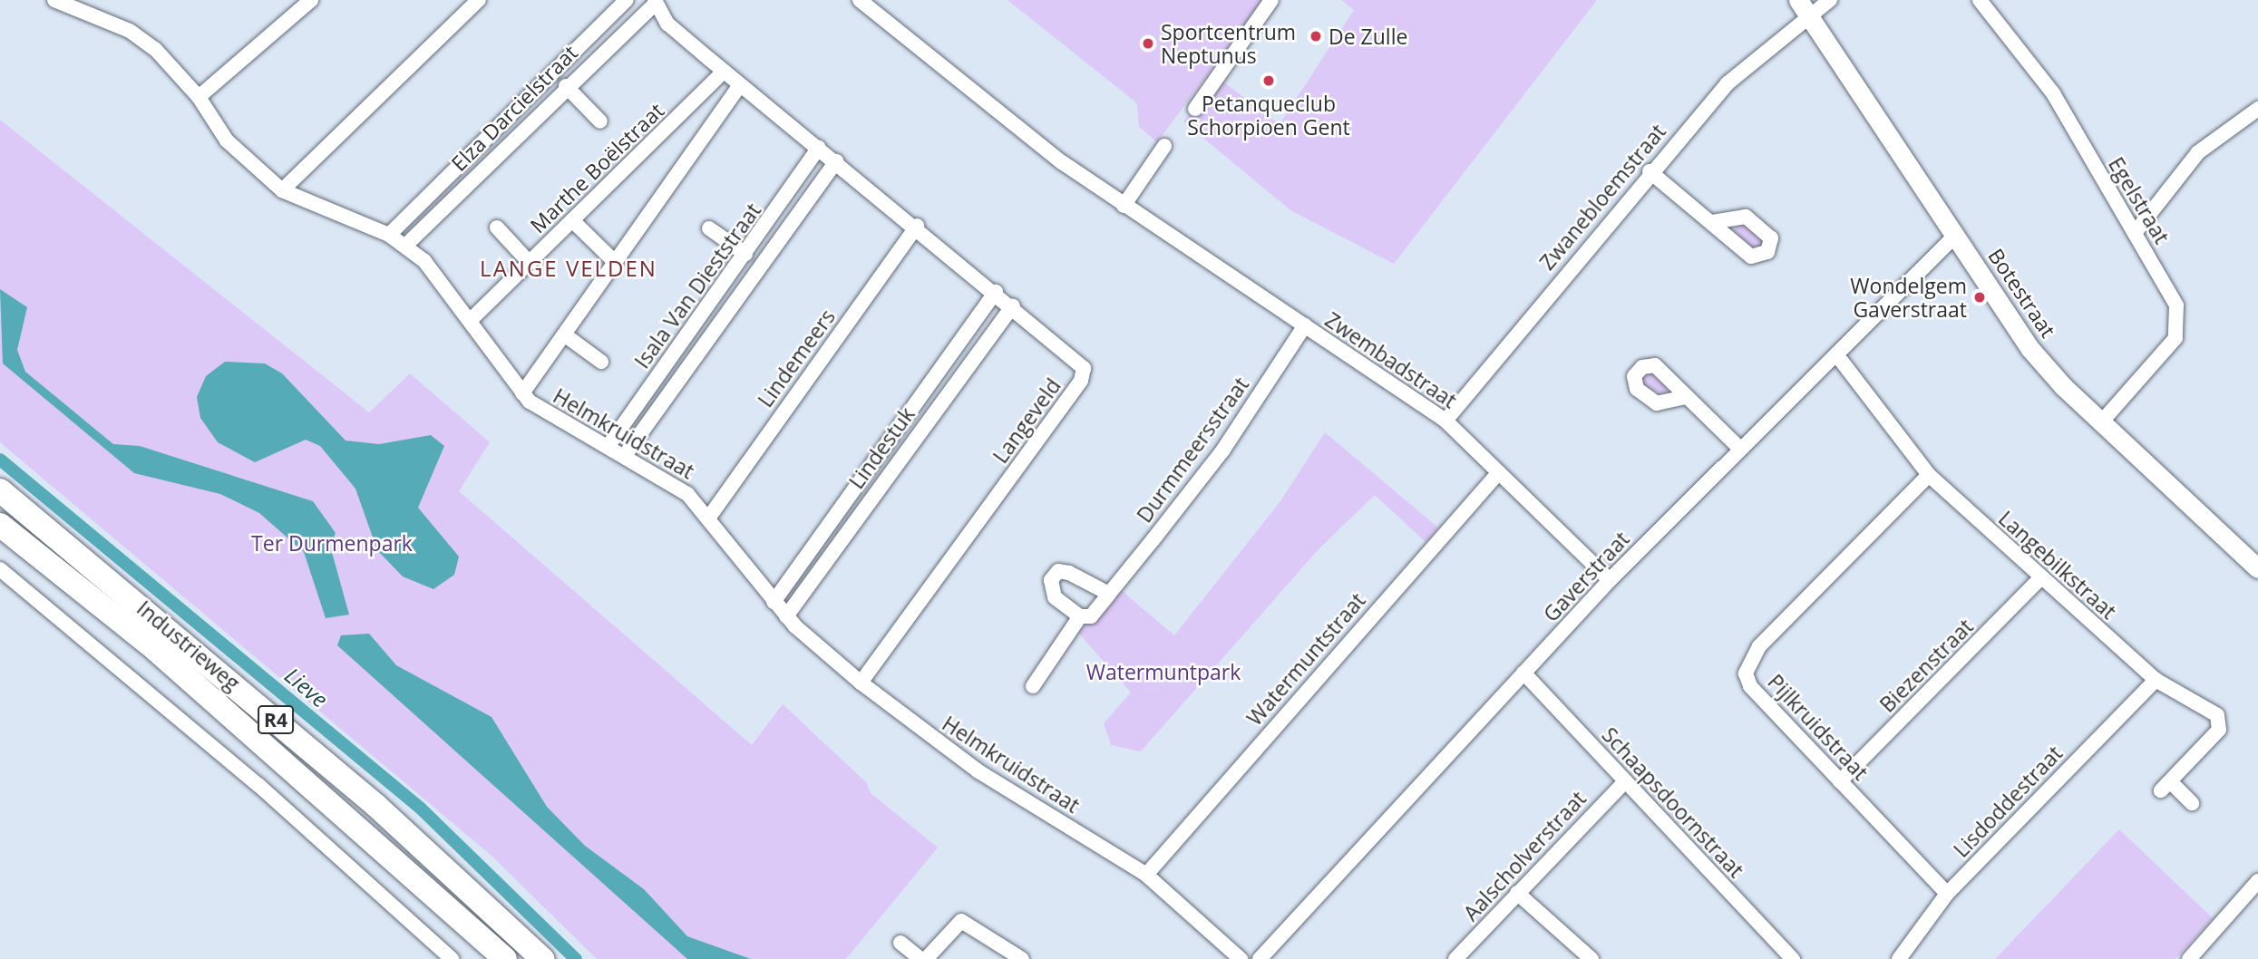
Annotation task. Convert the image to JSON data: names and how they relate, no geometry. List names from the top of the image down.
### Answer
{
  "streets": {
    "highway": ["Industrieweg", "R4"],
    "street": [
      "Elza Darcielstraat",
      "Marthe Boëlstraat",
      "Zwanebloemstraat",
      "Egelstraat",
      "Isala Van Dieststraat",
      "Botestraat",
      "Lindemeers",
      "Zwembadstraat",
      "Langeveld",
      "Helmkruidstraat",
      "Lindestuk",
      "Durmmeersstraat",
      "Langebilkstraat",
      "Gaverstraat",
      "Watermuntstraat",
      "Biezenstraat",
      "Pijlkruidstraat",
      "Lisdoddestraat",
      "Schaapsdoornstraat",
      "Aalscholverstraat"
    ]
  },
  "crossings": [
    ["Elza Darcielstraat", "Helmkruidstraat"],
    ["Marthe Boëlstraat", "Helmkruidstraat"],
    ["Zwanebloemstraat", "Botestraat"],
    ["Zwanebloemstraat", "Zwembadstraat"],
    ["Egelstraat", "Botestraat"],
    ["Isala Van Dieststraat", "Langeveld"],
    ["Isala Van Dieststraat", "Helmkruidstraat"],
    ["Botestraat", "Gaverstraat"],
    ["Lindemeers", "Langeveld"],
    ["Lindemeers", "Helmkruidstraat"],
    ["Zwembadstraat", "Durmmeersstraat"],
    ["Zwembadstraat", "Gaverstraat"],
    ["Zwembadstraat", "Watermuntstraat"],
    ["Langeveld", "Helmkruidstraat"],
    ["Langeveld", "Lindestuk"],
    ["Helmkruidstraat", "Lindestuk"],
    ["Helmkruidstraat", "Watermuntstraat"],
    ["Langebilkstraat", "Gaverstraat"],
    ["Langebilkstraat", "Biezenstraat"],
    ["Langebilkstraat", "Pijlkruidstraat"],
    ["Langebilkstraat", "Lisdoddestraat"],
    ["Gaverstraat", "Schaapsdoornstraat"],
    ["Biezenstraat", "Pijlkruidstraat"],
    ["Pijlkruidstraat", "Lisdoddestraat"],
    ["Schaapsdoornstraat", "Aalscholverstraat"]
  ],
  "districts": ["LANGE VELDEN"],
  "water": ["Lieve"],
  "parks": ["Ter Durmenpark", "Watermuntpark"],
  "places": [
    "De Zulle",
    "Sportcentrum Neptunus",
    "Petanqueclub Schorpioen Gent",
    "Wondelgem Gaverstraat"
  ]
}
